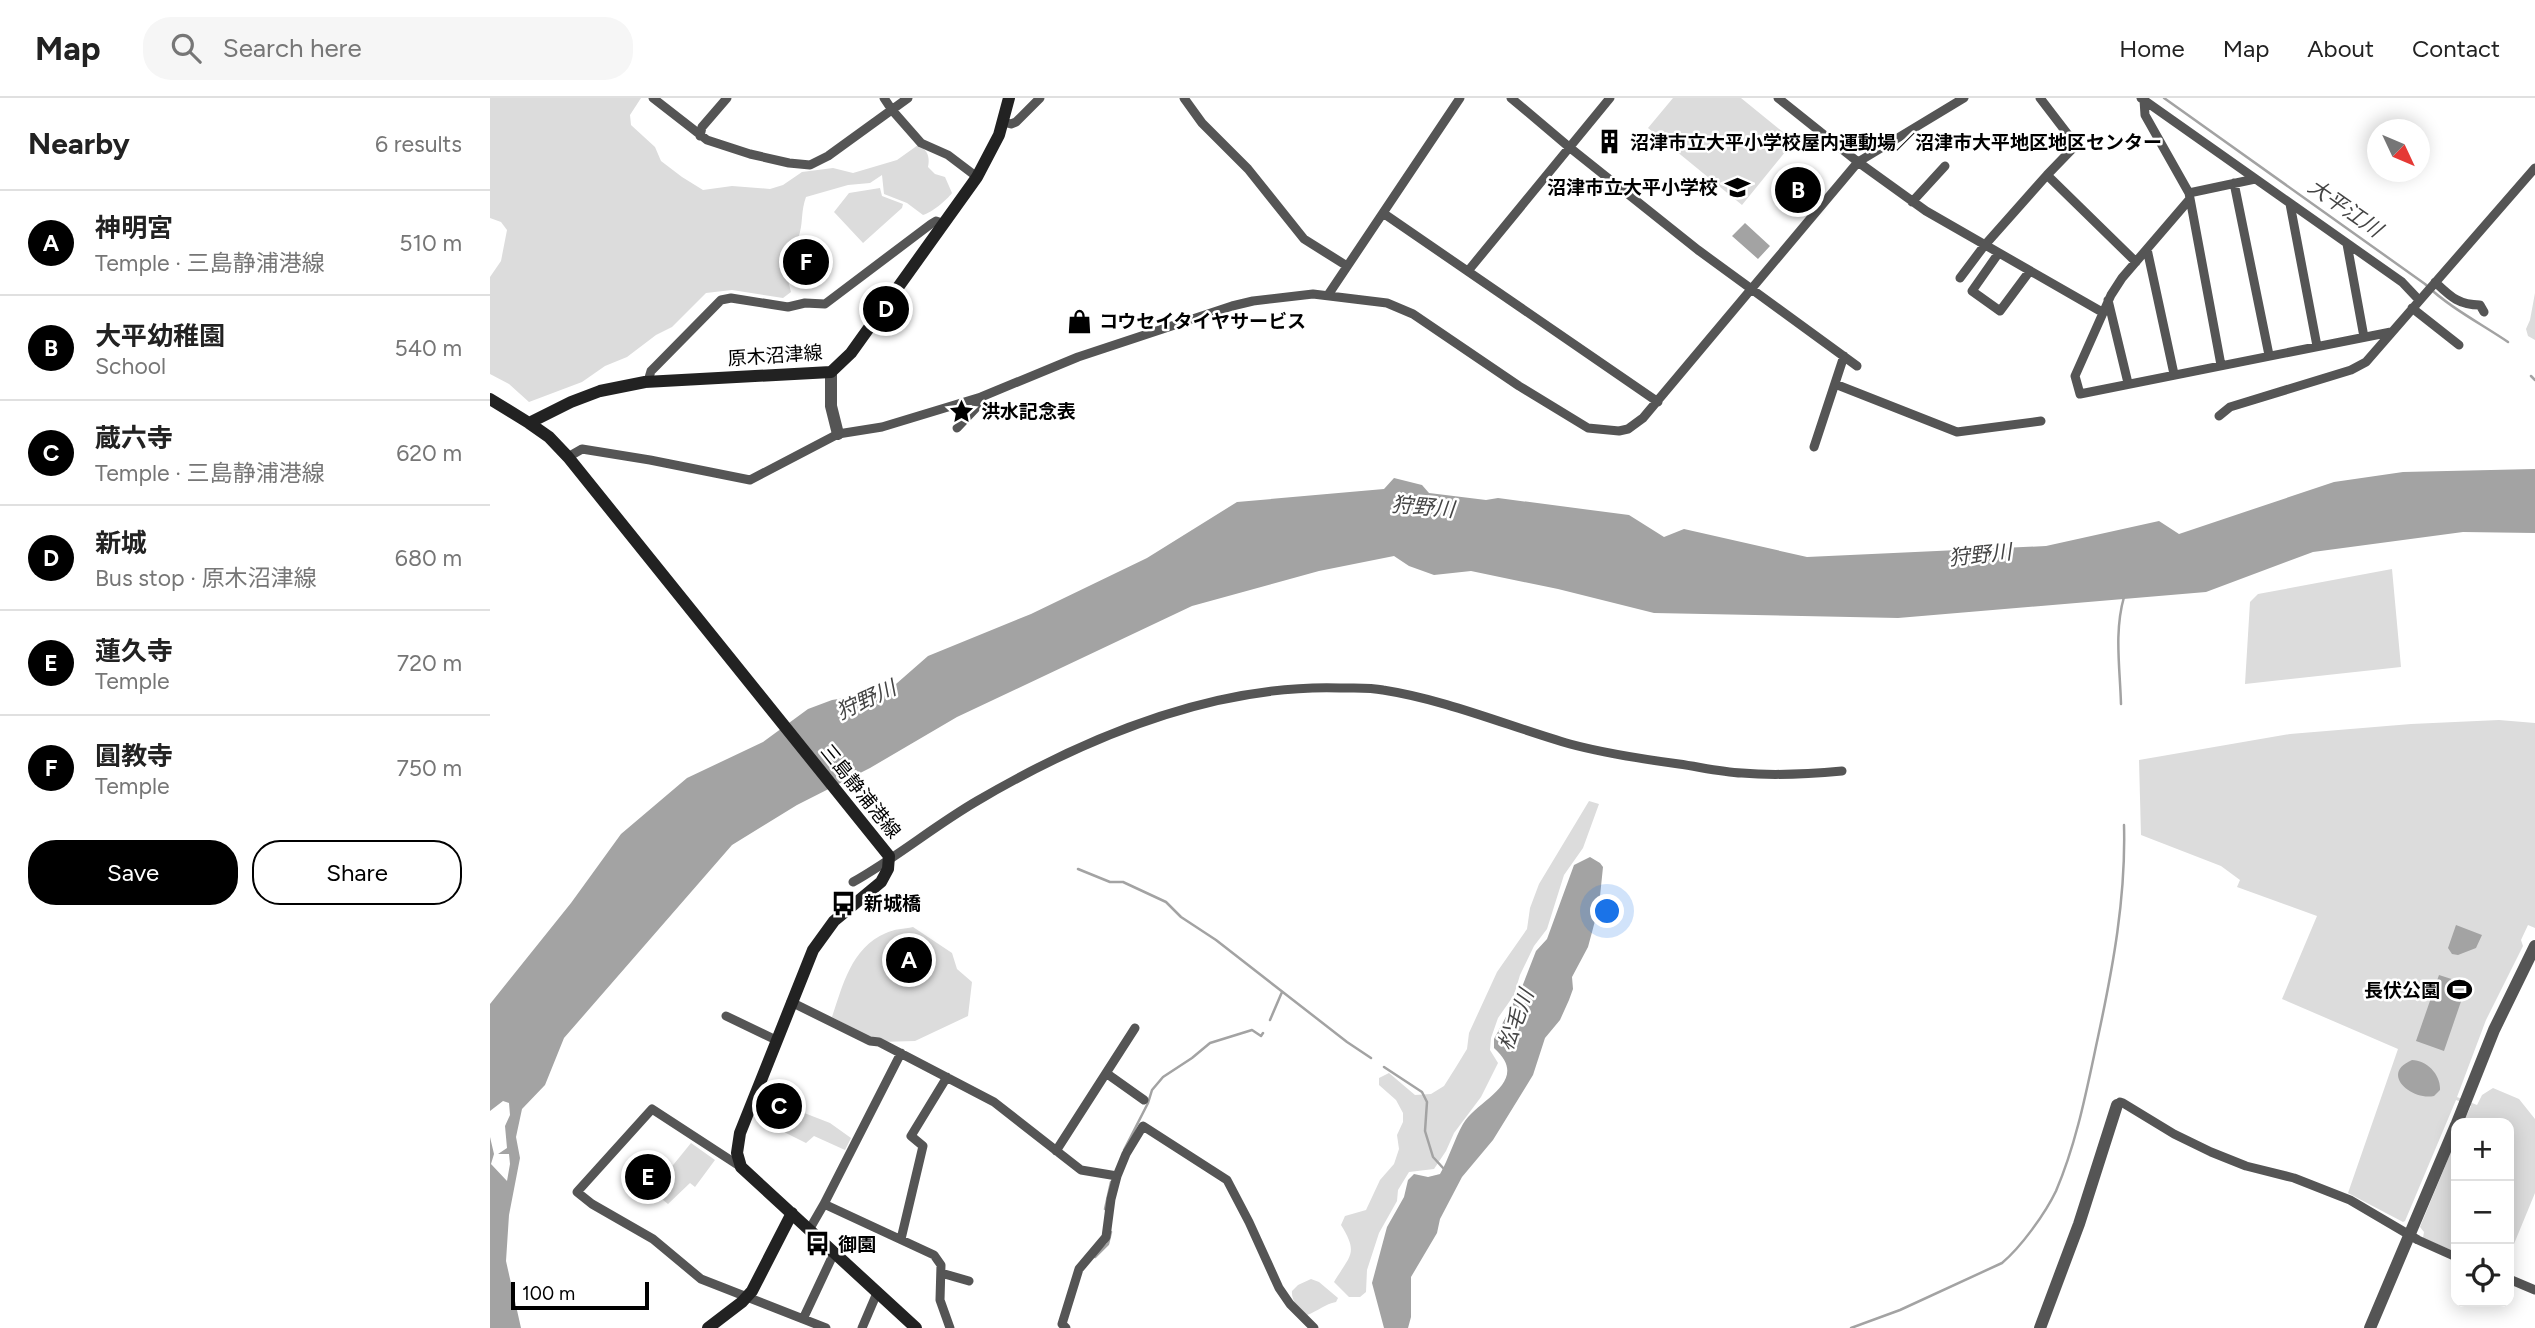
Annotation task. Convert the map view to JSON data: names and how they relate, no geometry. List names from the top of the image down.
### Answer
{
  "streets": {
    "main road": ["原木沼津線", "三島静浦港線"]
  },
  "crossings": [
    ["原木沼津線", "三島静浦港線"]
  ],
  "water": ["大平江川", "狩野川", "松毛川"],
  "places": {
    "building": ["沼津市立大平小学校屋内運動場／沼津市大平地区地区センター"],
    "school or university": ["沼津市立大平小学校"],
    "shop": ["コウセイタイヤサービス"],
    "place": ["洪水記念表"],
    "bus stop": ["新城橋", "御園"],
    "sports": ["長伏公園"]
  },
  "scale_bar": "100 m",
  "north": "bottom right",
  "page": {
    "header": "Map",
    "search": "Search here",
    "nav": [
      "Home",
      "Map",
      "About",
      "Contact"
    ],
    "heading": ["Nearby", "6 results"],
    "pins": [
      "B",
      "F",
      "D",
      "A",
      "C",
      "E"
    ],
    "list": [
      {
        "mark": "A",
        "name": "神明宮",
        "note": "Temple · 三島静浦港線",
        "value": "510 m"
      },
      {
        "mark": "B",
        "name": "大平幼稚園",
        "note": "School",
        "value": "540 m"
      },
      {
        "mark": "C",
        "name": "蔵六寺",
        "note": "Temple · 三島静浦港線",
        "value": "620 m"
      },
      {
        "mark": "D",
        "name": "新城",
        "note": "Bus stop · 原木沼津線",
        "value": "680 m"
      },
      {
        "mark": "E",
        "name": "蓮久寺",
        "note": "Temple",
        "value": "720 m"
      },
      {
        "mark": "F",
        "name": "圓教寺",
        "note": "Temple",
        "value": "750 m"
      }
    ],
    "buttons": ["Save", "Share"],
    "map_buttons": ["+", "−"],
    "scale": "100 m"
  }
}
